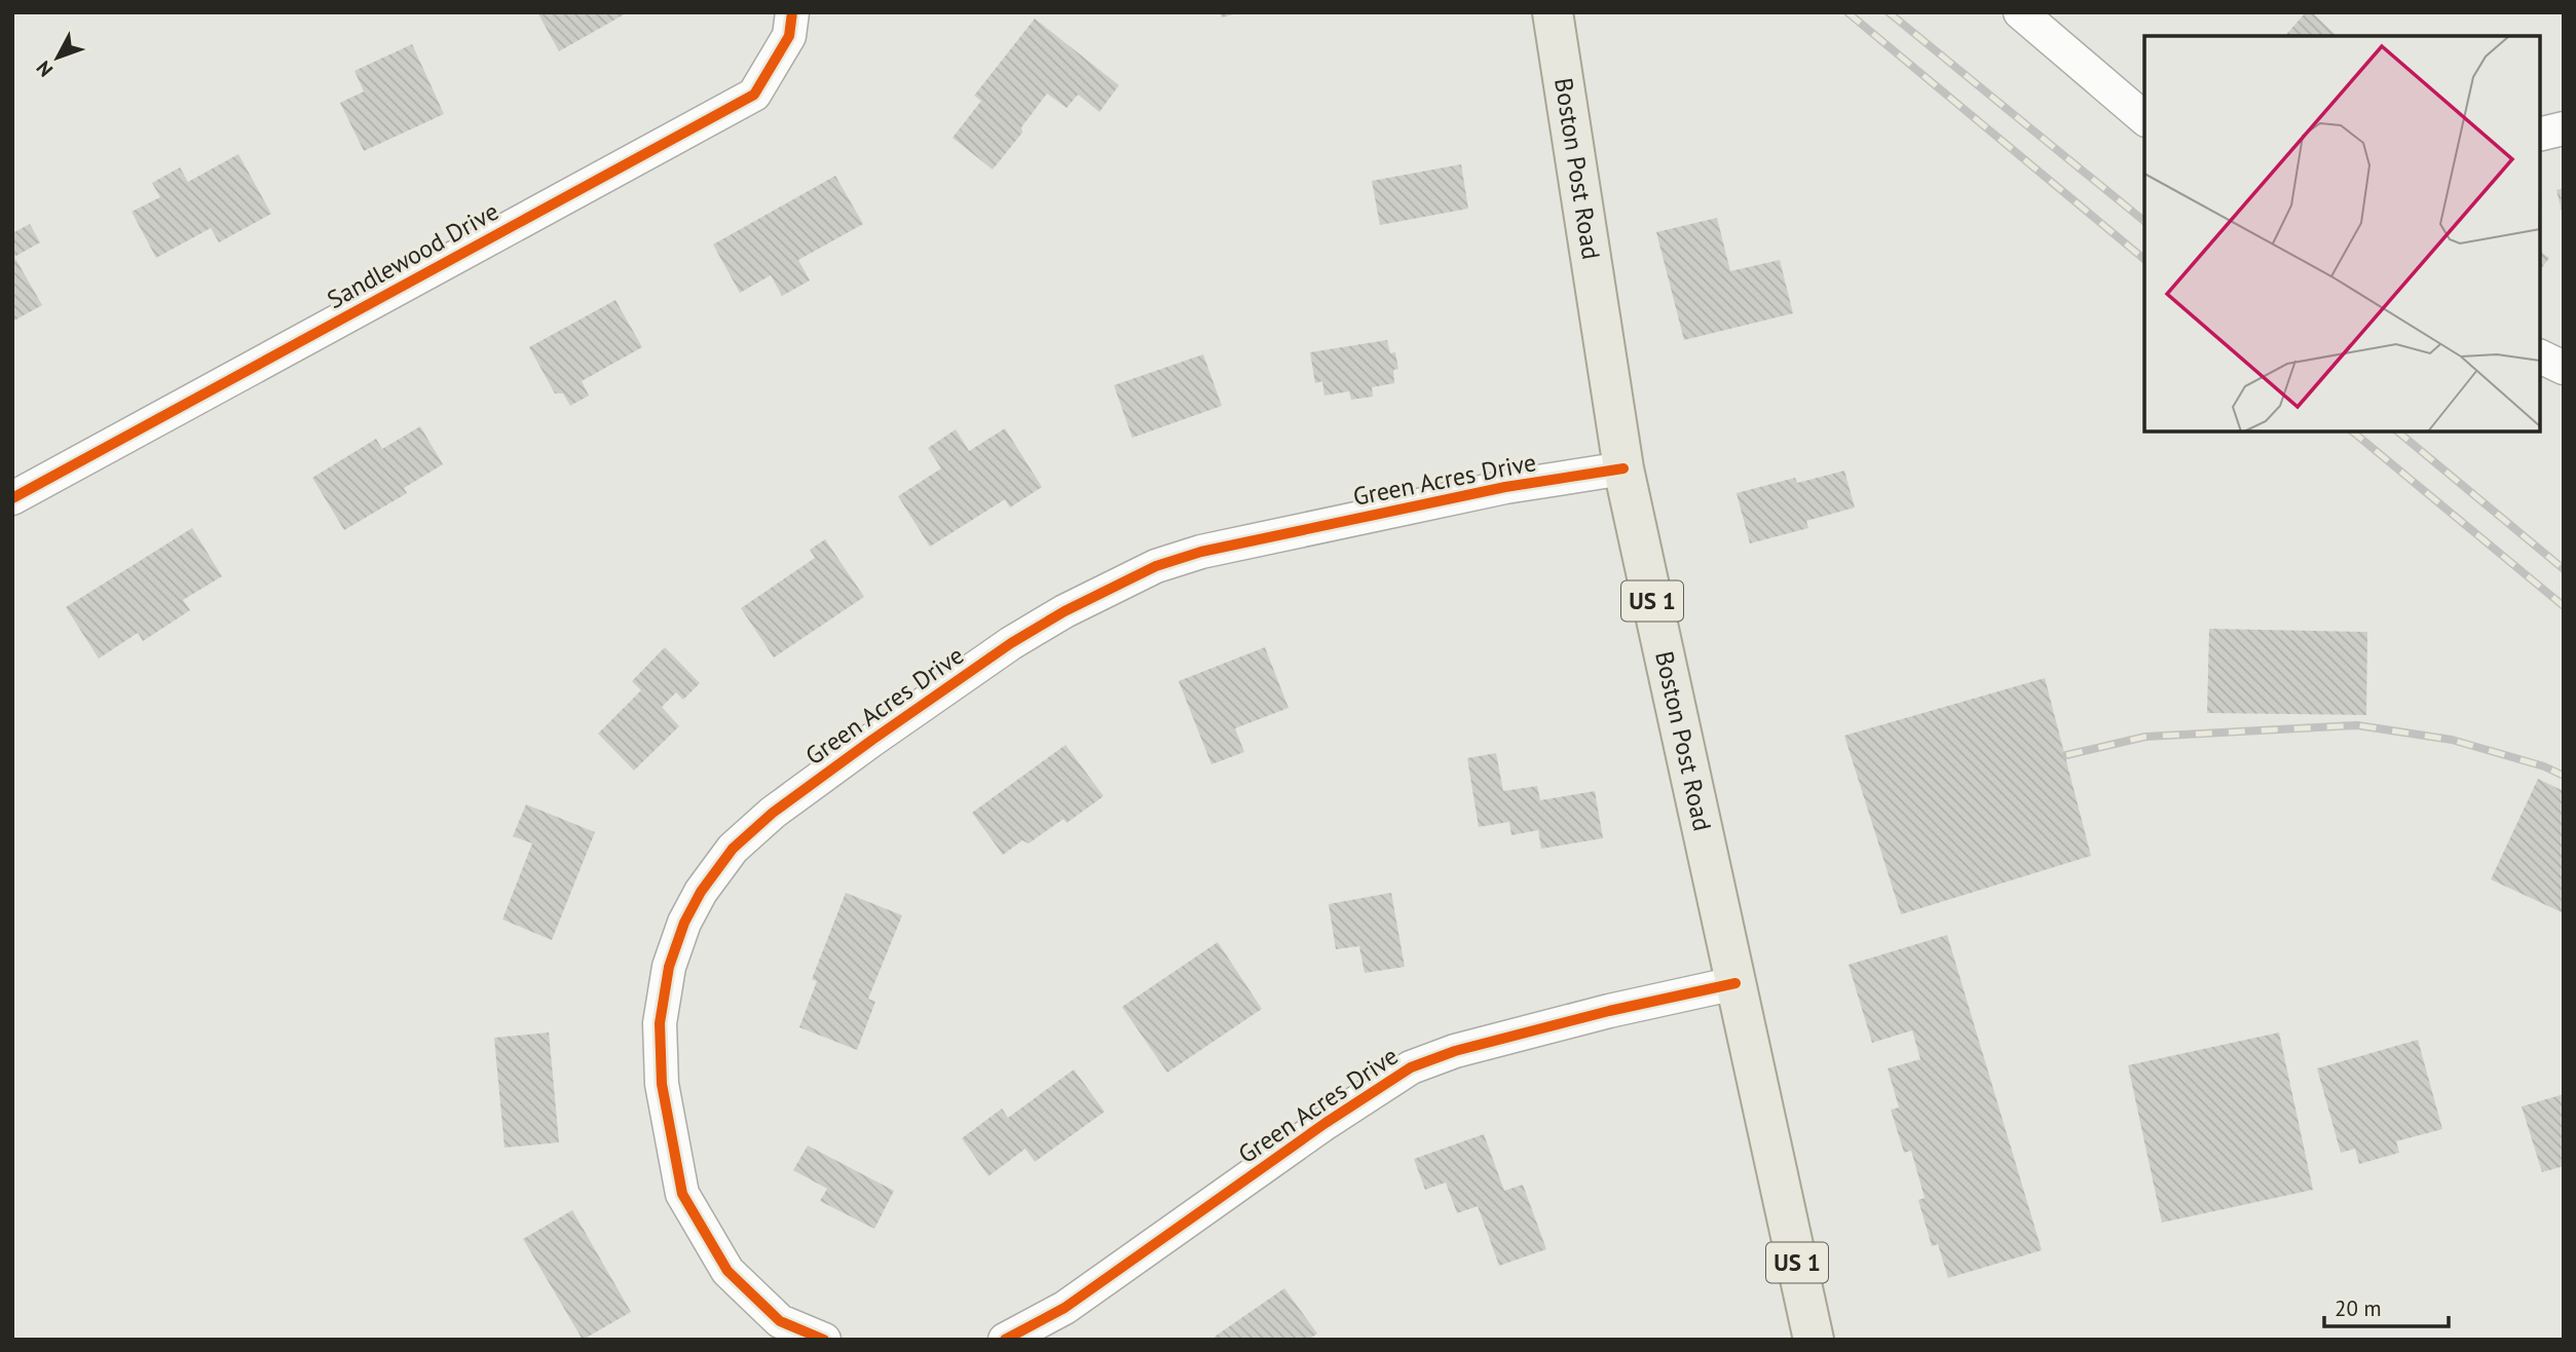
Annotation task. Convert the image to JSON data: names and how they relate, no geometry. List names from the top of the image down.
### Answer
{
  "streets": {
    "main road": ["Boston Post Road", "US 1"],
    "street": ["Sandlewood Drive", "Green Acres Drive"]
  },
  "crossings": [
    ["Boston Post Road", "Green Acres Drive"]
  ],
  "scale_bar": "20 m",
  "north": "bottom left"
}
